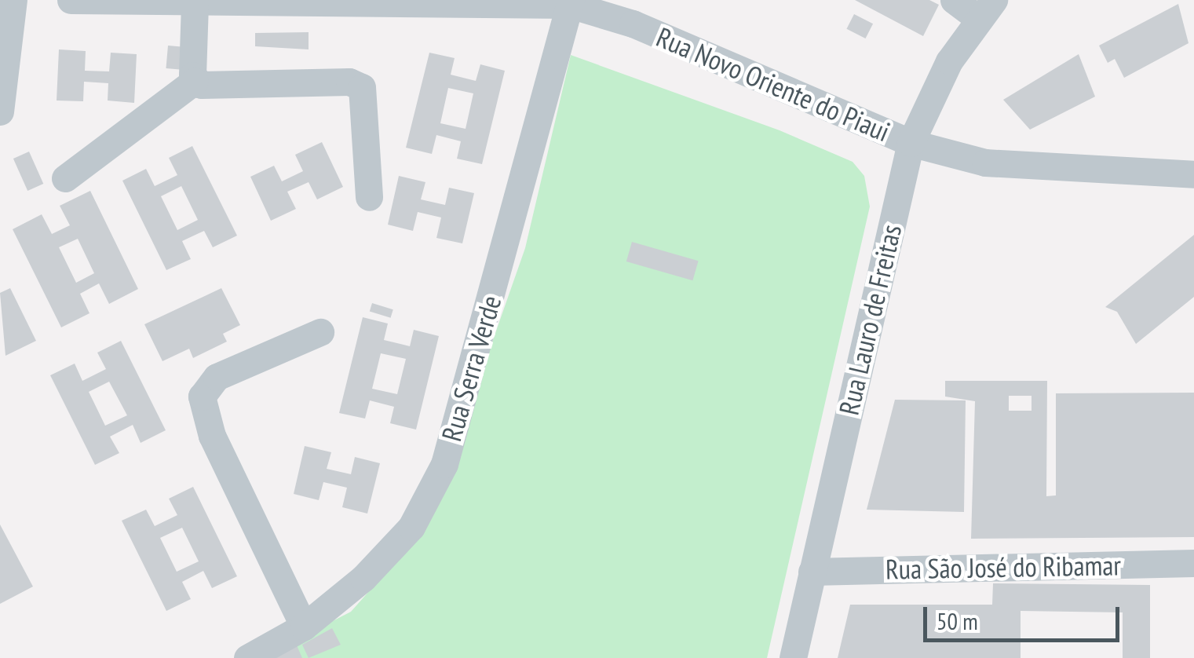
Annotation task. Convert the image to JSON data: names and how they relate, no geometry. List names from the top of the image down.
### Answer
{
  "streets": {
    "street": [
      "Rua Novo Oriente do Piaui",
      "Rua Lauro de Freitas",
      "Rua Serra Verde",
      "Rua São José do Ribamar"
    ]
  },
  "crossings": [
    ["Rua Novo Oriente do Piaui", "Rua Lauro de Freitas"],
    ["Rua Novo Oriente do Piaui", "Rua Serra Verde"],
    ["Rua Lauro de Freitas", "Rua São José do Ribamar"]
  ],
  "scale_bar": "50 m"
}
